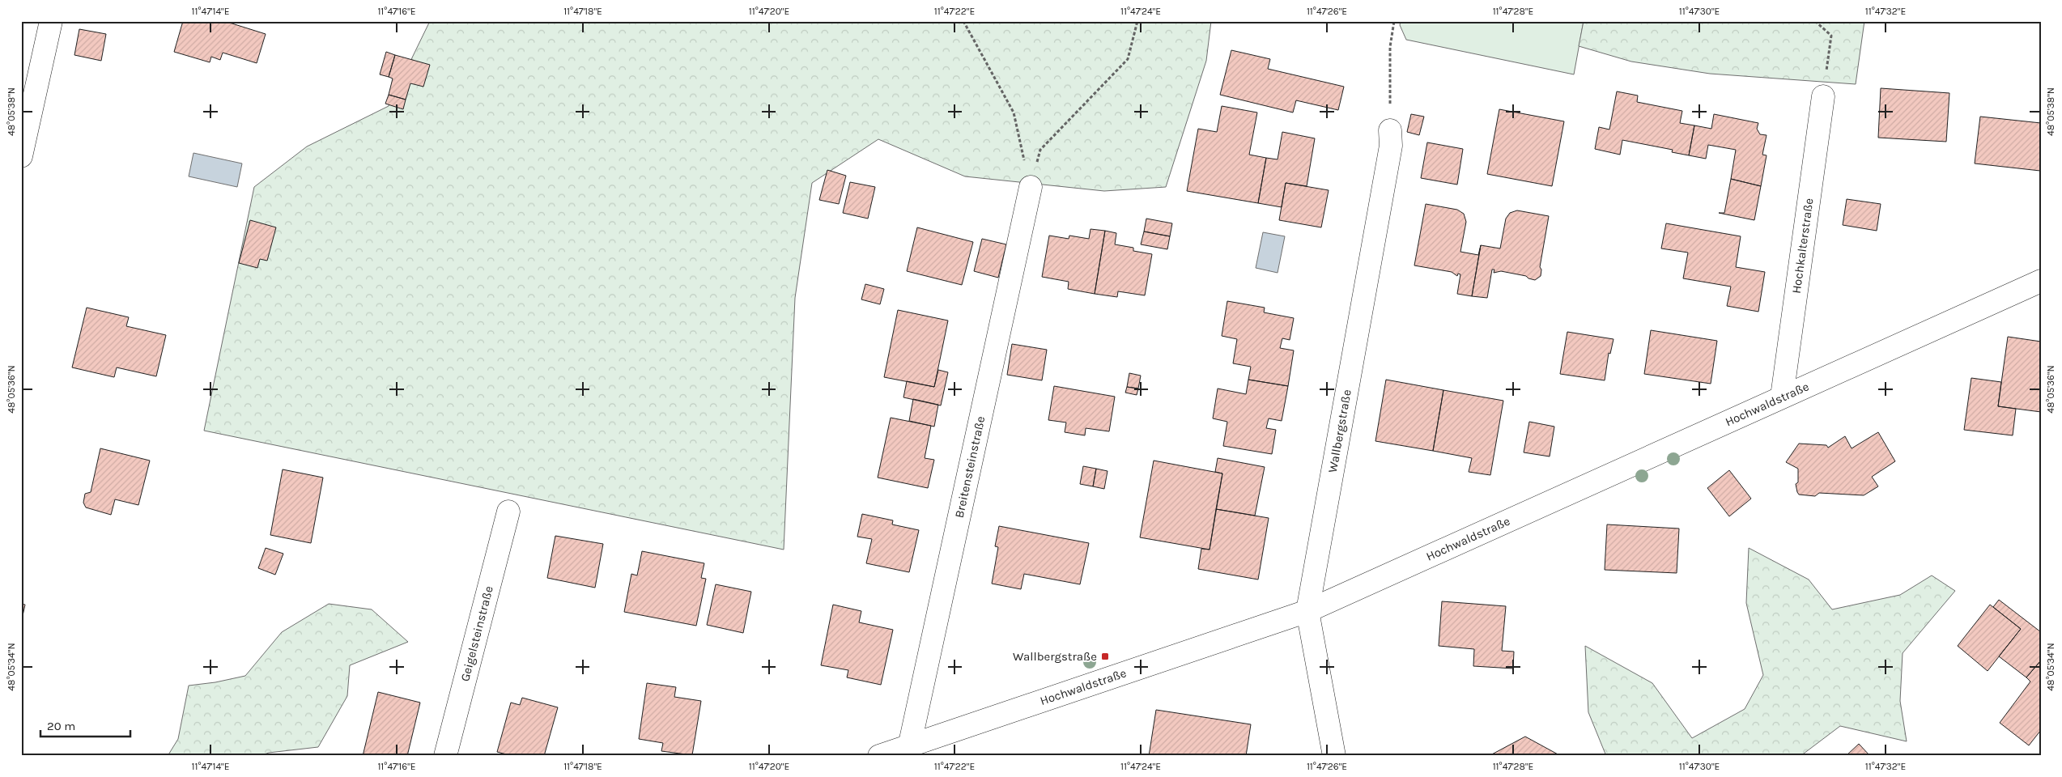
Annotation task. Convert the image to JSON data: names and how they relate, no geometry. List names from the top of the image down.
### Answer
{
  "streets": {
    "street": [
      "Hochkalterstraße",
      "Hochwaldstraße",
      "Wallbergstraße",
      "Breitensteinstraße",
      "Geigelsteinstraße"
    ]
  },
  "crossings": [
    ["Hochkalterstraße", "Hochwaldstraße"],
    ["Hochwaldstraße", "Wallbergstraße"],
    ["Hochwaldstraße", "Breitensteinstraße"]
  ],
  "places": {
    "transit": ["Wallbergstraße"]
  },
  "scale_bar": "20 m",
  "coordinates": [
    "11°47'14\"E",
    "11°47'16\"E",
    "11°47'18\"E",
    "11°47'20\"E",
    "11°47'22\"E",
    "11°47'24\"E",
    "11°47'26\"E",
    "11°47'28\"E",
    "11°47'30\"E",
    "11°47'32\"E",
    "48°05'38\"N",
    "48°05'36\"N",
    "48°05'34\"N"
  ]
}
